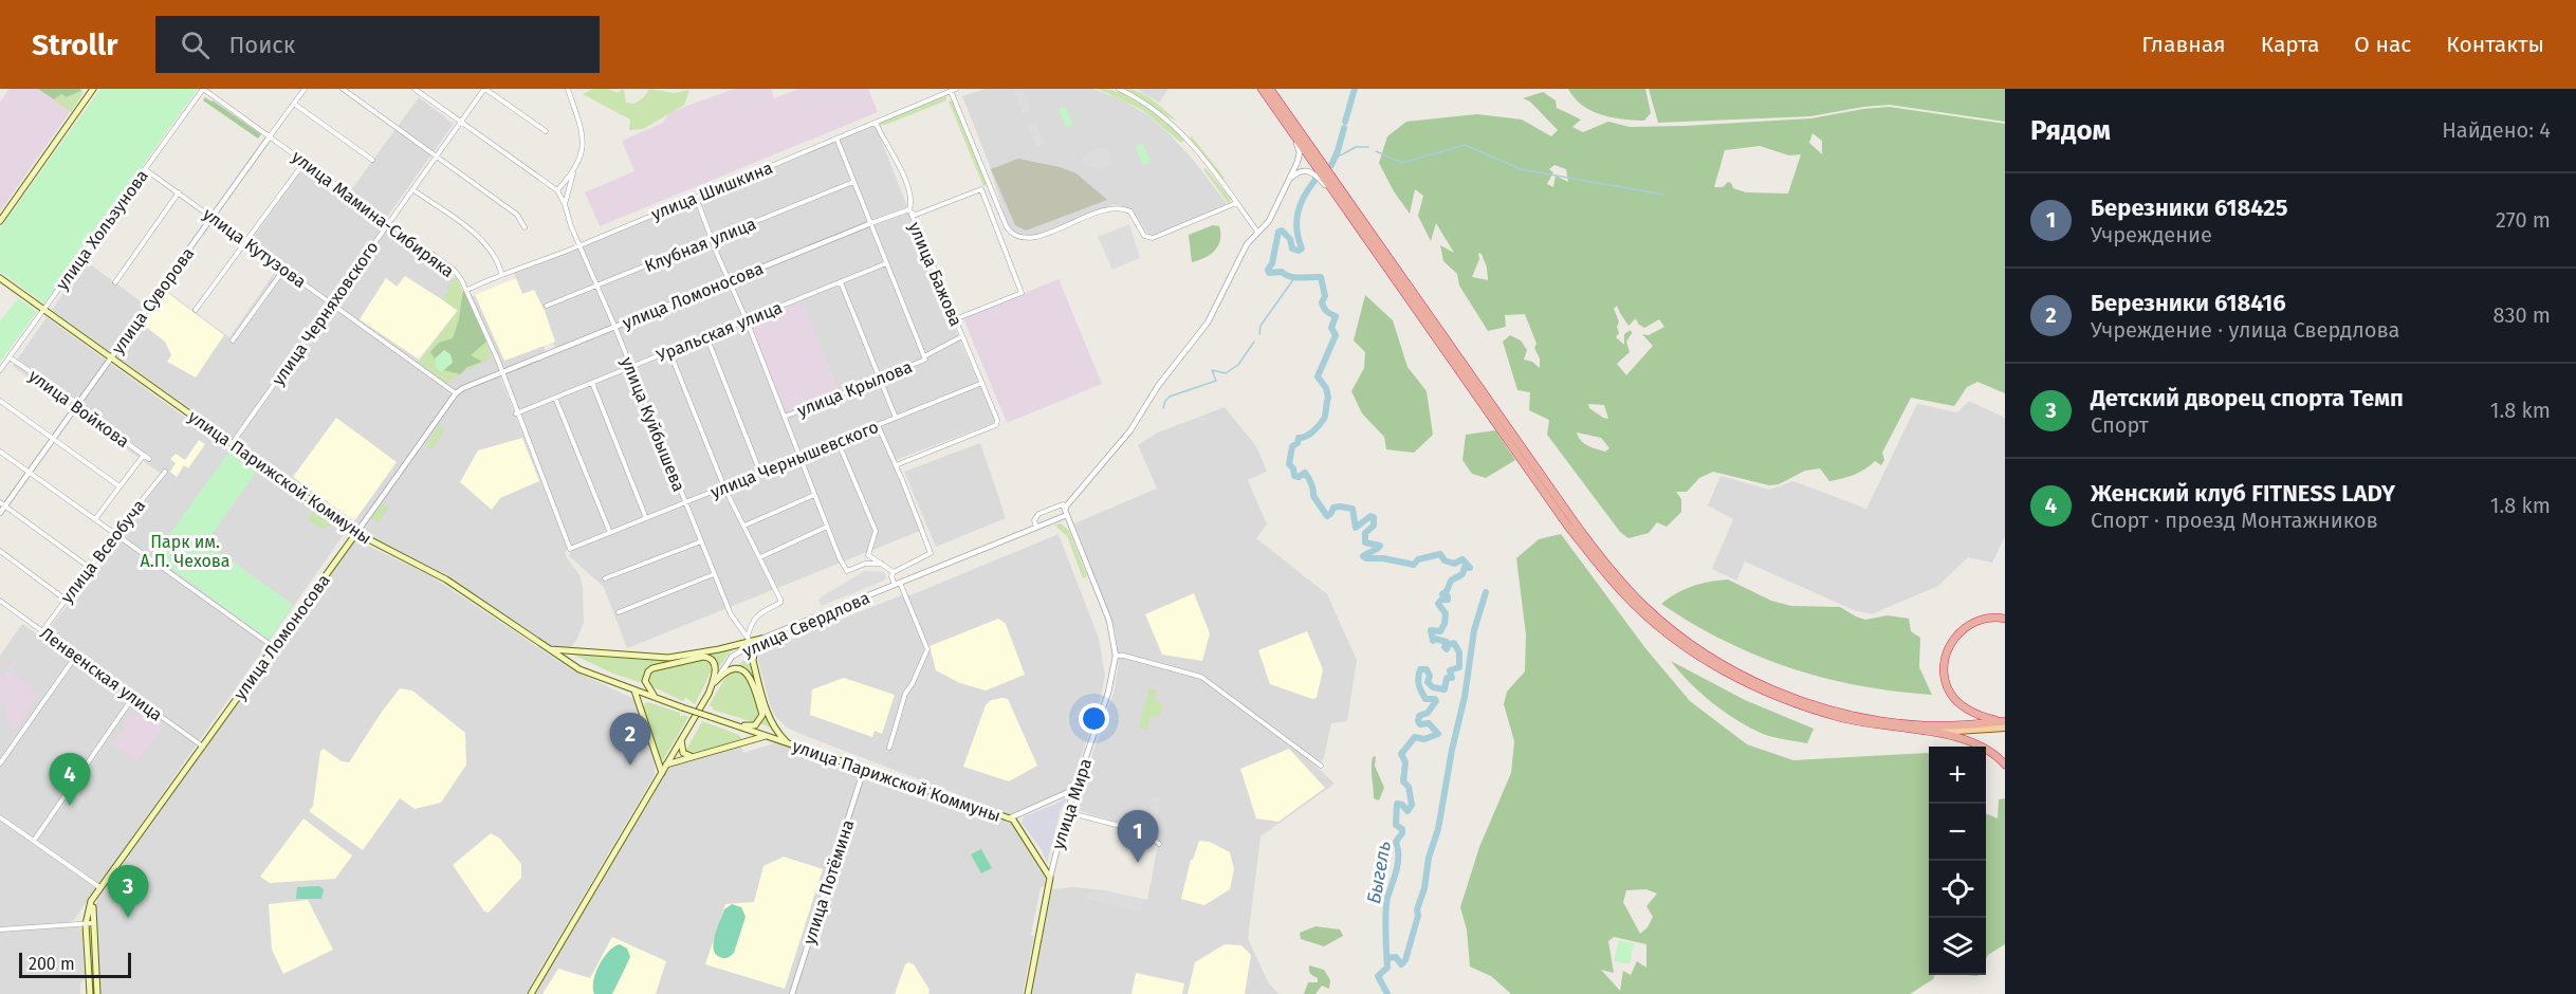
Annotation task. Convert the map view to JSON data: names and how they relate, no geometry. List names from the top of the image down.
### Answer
{
  "streets": {
    "main road": [
      "улица Ломоносова",
      "улица Парижской Коммуны",
      "улица Свердлова",
      "улица Мира"
    ],
    "street": [
      "улица Шишкина",
      "улица Мамина-Сибиряка",
      "улица Хользунова",
      "Клубная улица",
      "улица Кутузова",
      "улица Бажова",
      "улица Суворова",
      "улица Черняховского",
      "Уральская улица",
      "улица Крылова",
      "улица Войкова",
      "улица Куйбышева",
      "улица Чернышевского",
      "улица Всеобуча",
      "Ленвенская улица",
      "улица Потёмина"
    ]
  },
  "crossings": [
    ["улица Шишкина", "улица Мамина-Сибиряка"],
    ["улица Шишкина", "улица Бажова"],
    ["улица Шишкина", "улица Куйбышева"],
    ["улица Мамина-Сибиряка", "улица Хользунова"],
    ["улица Мамина-Сибиряка", "улица Ломоносова"],
    ["улица Мамина-Сибиряка", "улица Суворова"],
    ["улица Мамина-Сибиряка", "улица Черняховского"],
    ["улица Мамина-Сибиряка", "Уральская улица"],
    ["улица Мамина-Сибиряка", "улица Чернышевского"],
    ["улица Хользунова", "улица Кутузова"],
    ["улица Хользунова", "улица Войкова"],
    ["улица Хользунова", "улица Парижской Коммуны"],
    ["Клубная улица", "улица Куйбышева"],
    ["улица Кутузова", "улица Ломоносова"],
    ["улица Кутузова", "улица Суворова"],
    ["улица Кутузова", "улица Черняховского"],
    ["улица Бажова", "улица Ломоносова"],
    ["улица Бажова", "улица Крылова"],
    ["улица Бажова", "улица Чернышевского"],
    ["улица Ломоносова", "улица Куйбышева"],
    ["улица Ломоносова", "улица Парижской Коммуны"],
    ["улица Ломоносова", "Ленвенская улица"],
    ["улица Суворова", "улица Войкова"],
    ["улица Суворова", "улица Парижской Коммуны"],
    ["улица Черняховского", "улица Куйбышева"],
    ["улица Черняховского", "улица Парижской Коммуны"],
    ["Уральская улица", "улица Куйбышева"],
    ["улица Куйбышева", "улица Чернышевского"],
    ["улица Парижской Коммуны", "улица Мира"],
    ["улица Парижской Коммуны", "улица Потёмина"],
    ["улица Всеобуча", "Ленвенская улица"],
    ["улица Свердлова", "улица Мира"]
  ],
  "water": ["Быгель"],
  "parks": ["Парк им. А.П. Чехова"],
  "scale_bar": "200 m",
  "page": {
    "header": "Strollr",
    "search": "Поиск",
    "nav": [
      "Главная",
      "Карта",
      "О нас",
      "Контакты"
    ],
    "heading": ["Рядом", "Найдено: 4"],
    "list": [
      {
        "mark": "1",
        "name": "Березники 618425",
        "note": "Учреждение",
        "value": "270 m"
      },
      {
        "mark": "2",
        "name": "Березники 618416",
        "note": "Учреждение · улица Свердлова",
        "value": "830 m"
      },
      {
        "mark": "3",
        "name": "Детский дворец спорта Темп",
        "note": "Спорт",
        "value": "1.8 km"
      },
      {
        "mark": "4",
        "name": "Женский клуб FITNESS LADY",
        "note": "Спорт · проезд Монтажников",
        "value": "1.8 km"
      }
    ],
    "pins": [
      "2",
      "4",
      "1",
      "3"
    ],
    "map_buttons": ["+", "−"],
    "scale": "200 m"
  }
}
